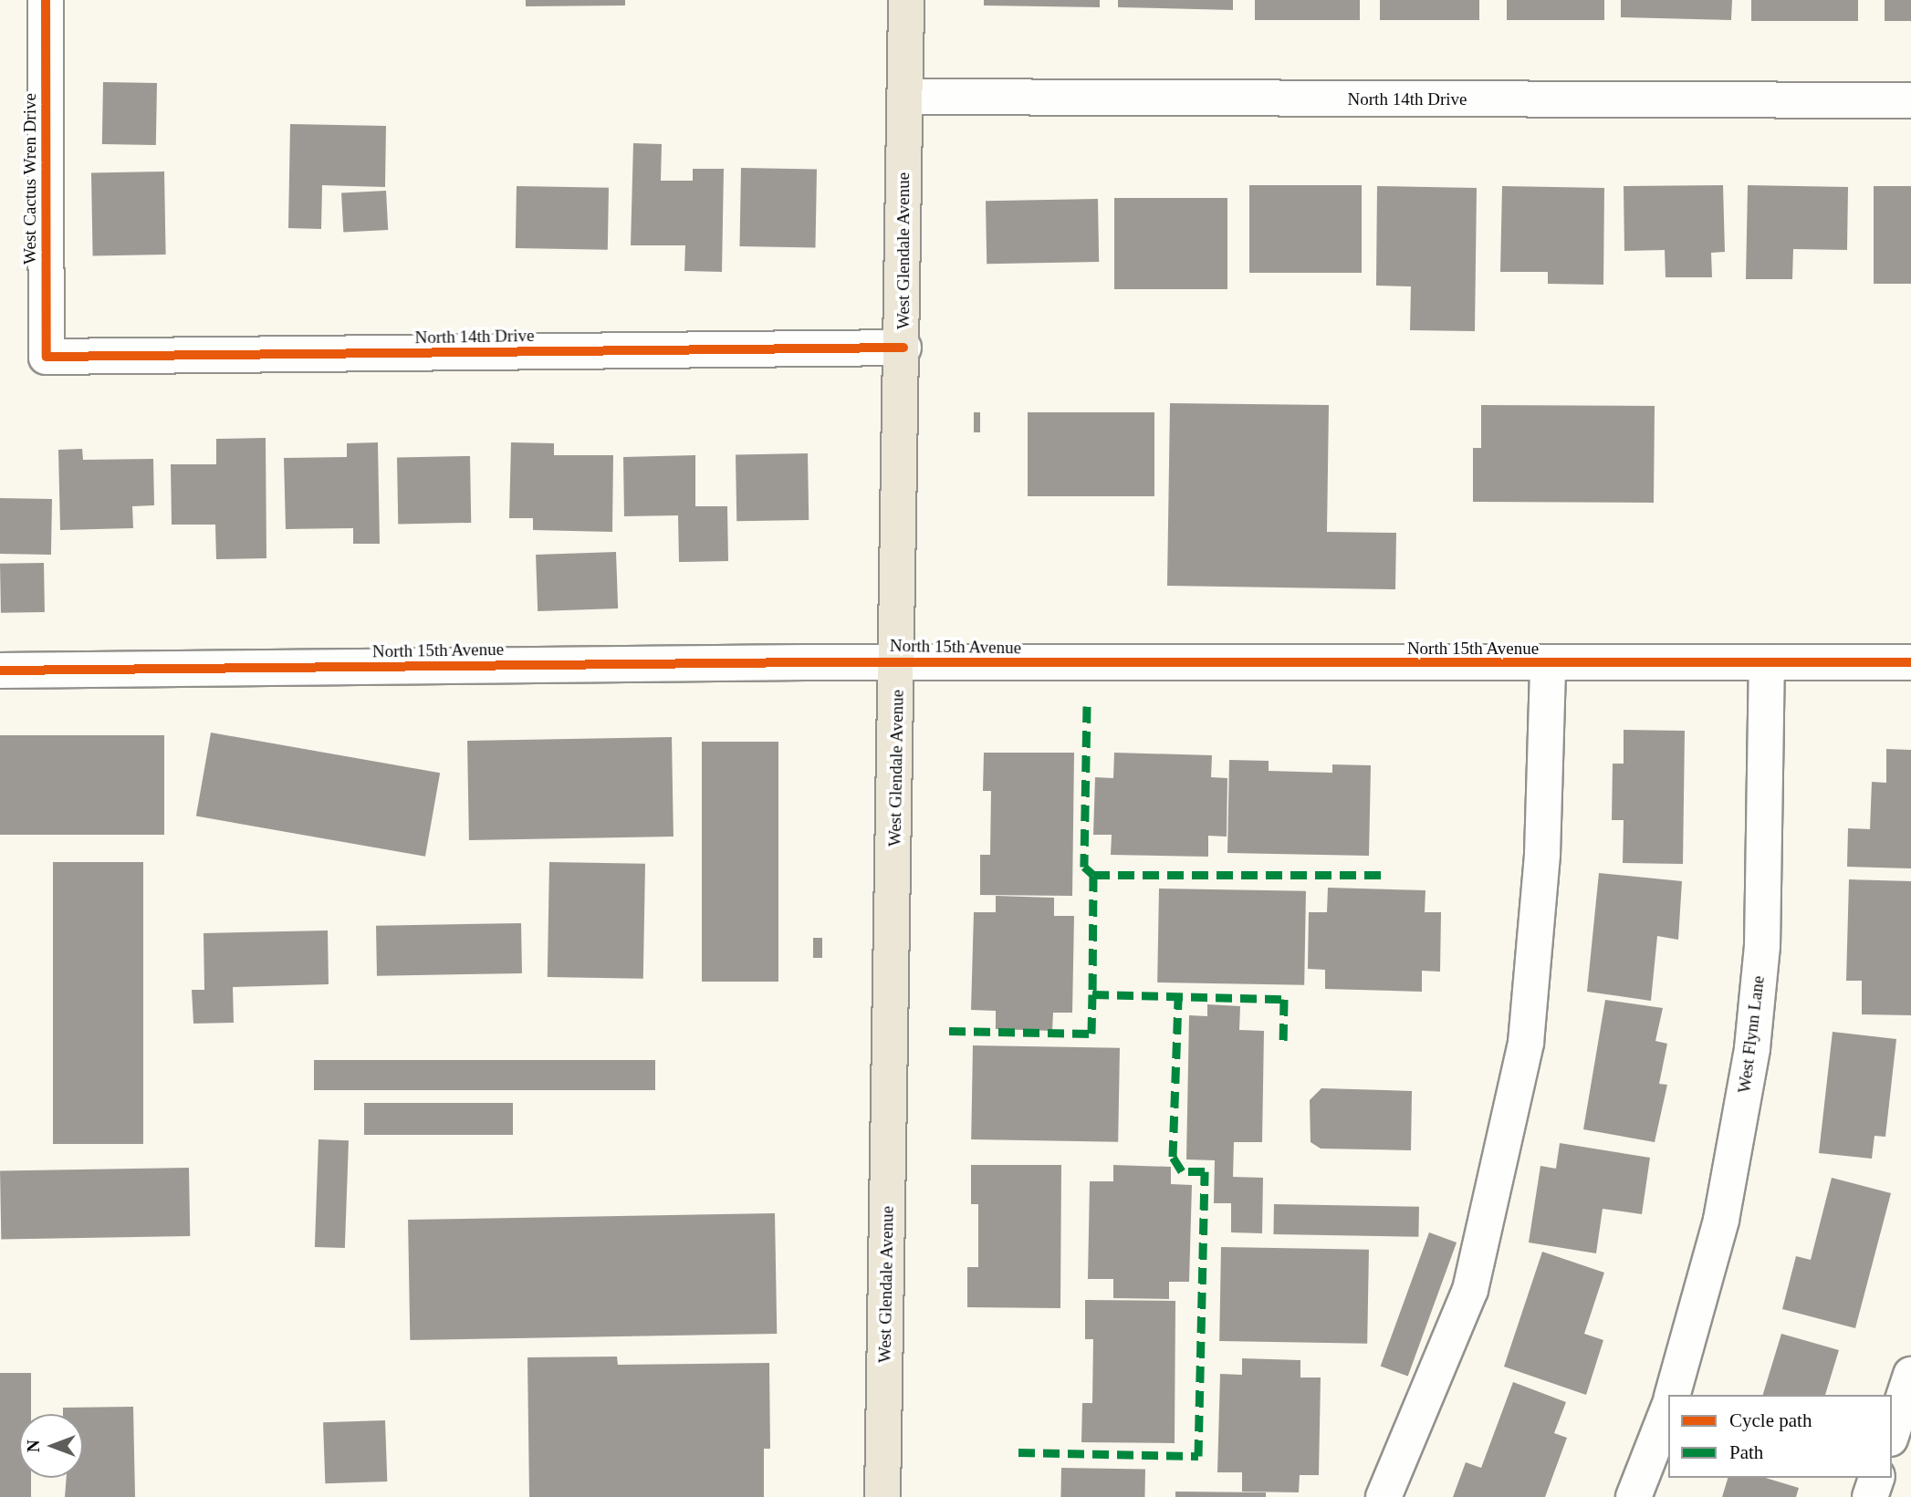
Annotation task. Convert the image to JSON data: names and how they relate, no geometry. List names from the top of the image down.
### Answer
{
  "streets": {
    "main road": ["West Glendale Avenue"],
    "street": [
      "North 14th Drive",
      "West Cactus Wren Drive",
      "North 15th Avenue",
      "West Flynn Lane"
    ]
  },
  "crossings": [
    ["North 14th Drive", "West Cactus Wren Drive"],
    ["North 14th Drive", "West Glendale Avenue"],
    ["West Glendale Avenue", "North 15th Avenue"],
    ["North 15th Avenue", "West Flynn Lane"]
  ],
  "legend": ["Cycle path", "Path"],
  "north": "left"
}
